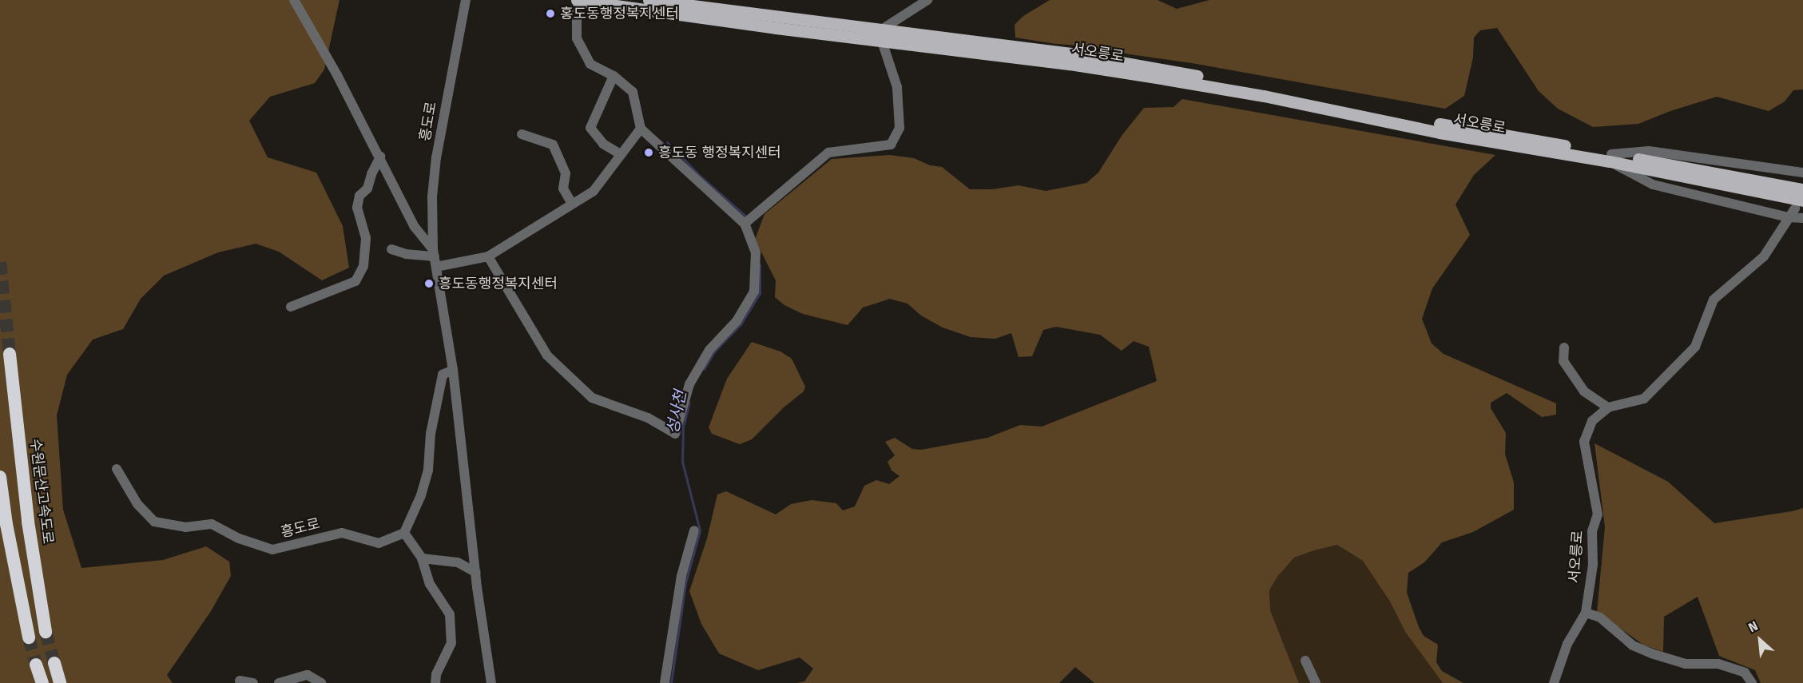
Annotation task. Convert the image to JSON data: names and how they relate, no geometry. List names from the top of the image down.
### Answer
{
  "streets": {
    "highway": ["수원문산고속도로"],
    "main road": ["서오릉로"],
    "street": ["흥도로"]
  },
  "water": ["성사천"],
  "places": ["홍도동행정복지센터", "흥도동 행정복지센터", "흥도동행정복지센터"],
  "north": "top left"
}
